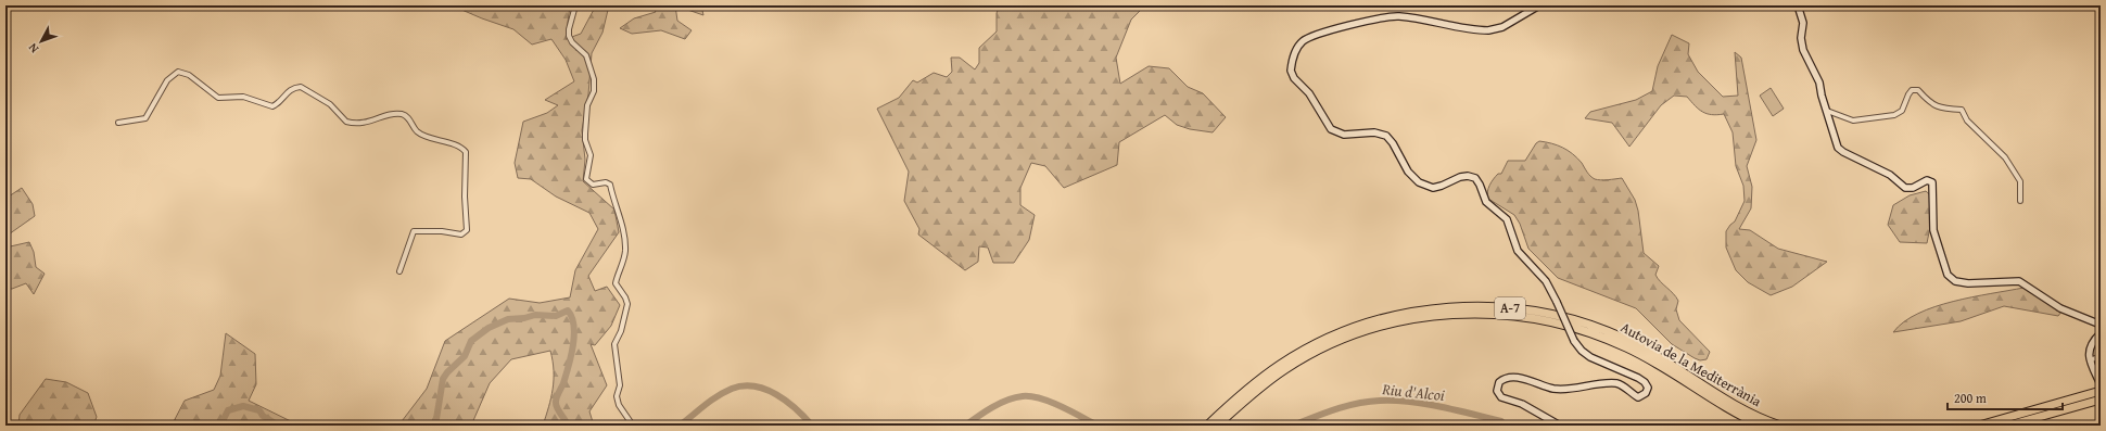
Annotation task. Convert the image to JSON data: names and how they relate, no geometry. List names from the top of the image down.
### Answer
{
  "streets": {
    "highway": ["A-7", "Autovia de la Mediterrània"]
  },
  "water": ["Riu d'Alcoi"],
  "scale_bar": "200 m",
  "north": "bottom left"
}
